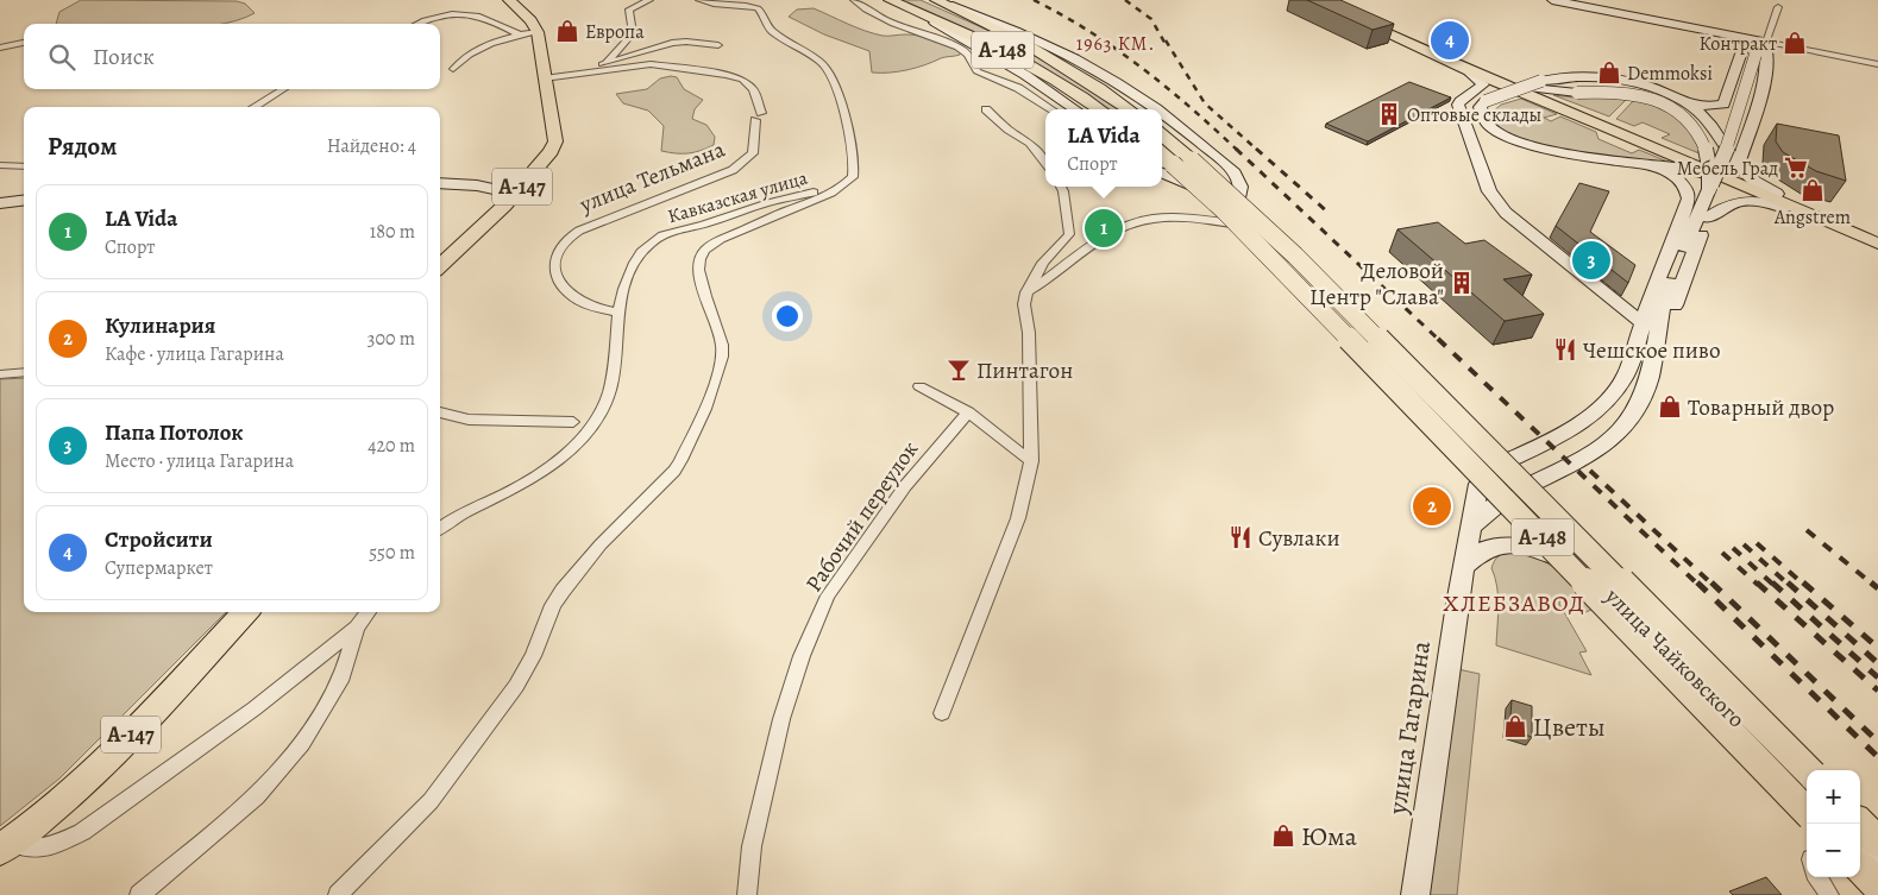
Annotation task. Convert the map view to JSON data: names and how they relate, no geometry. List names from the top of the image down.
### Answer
{
  "streets": {
    "main road": [
      "А-148",
      "А-147",
      "улица Чайковского",
      "улица Гагарина"
    ],
    "street": ["улица Тельмана", "Кавказская улица", "Рабочий переулок"]
  },
  "crossings": [
    ["А-148", "улица Чайковского"],
    ["улица Тельмана", "А-147"],
    ["улица Тельмана", "Кавказская улица"],
    ["улица Чайковского", "улица Гагарина"]
  ],
  "districts": ["1963 КМ.", "ХЛЕБЗАВОД"],
  "places": {
    "shop": [
      "Европа",
      "Контракт",
      "Demmoksi",
      "Angstrem",
      "Товарный двор",
      "Цветы",
      "Юма"
    ],
    "building": ["Оптовые склады", "Деловой Центр \"Слава\""],
    "supermarket": ["Мебель Град"],
    "restaurant": ["Чешское пиво", "Сувлаки"],
    "bar": ["Пинтагон"]
  },
  "page": {
    "pins": [
      "4",
      "1",
      "3",
      "2"
    ],
    "search": "Поиск",
    "heading": ["Рядом", "Найдено: 4"],
    "popup": ["LA Vida", "Спорт"],
    "list": [
      {
        "mark": "1",
        "name": "LA Vida",
        "note": "Спорт",
        "value": "180 m"
      },
      {
        "mark": "2",
        "name": "Кулинария",
        "note": "Кафе · улица Гагарина",
        "value": "300 m"
      },
      {
        "mark": "3",
        "name": "Папа Потолок",
        "note": "Место · улица Гагарина",
        "value": "420 m"
      },
      {
        "mark": "4",
        "name": "Стройсити",
        "note": "Супермаркет",
        "value": "550 m"
      }
    ],
    "map_buttons": ["+", "−"]
  }
}
